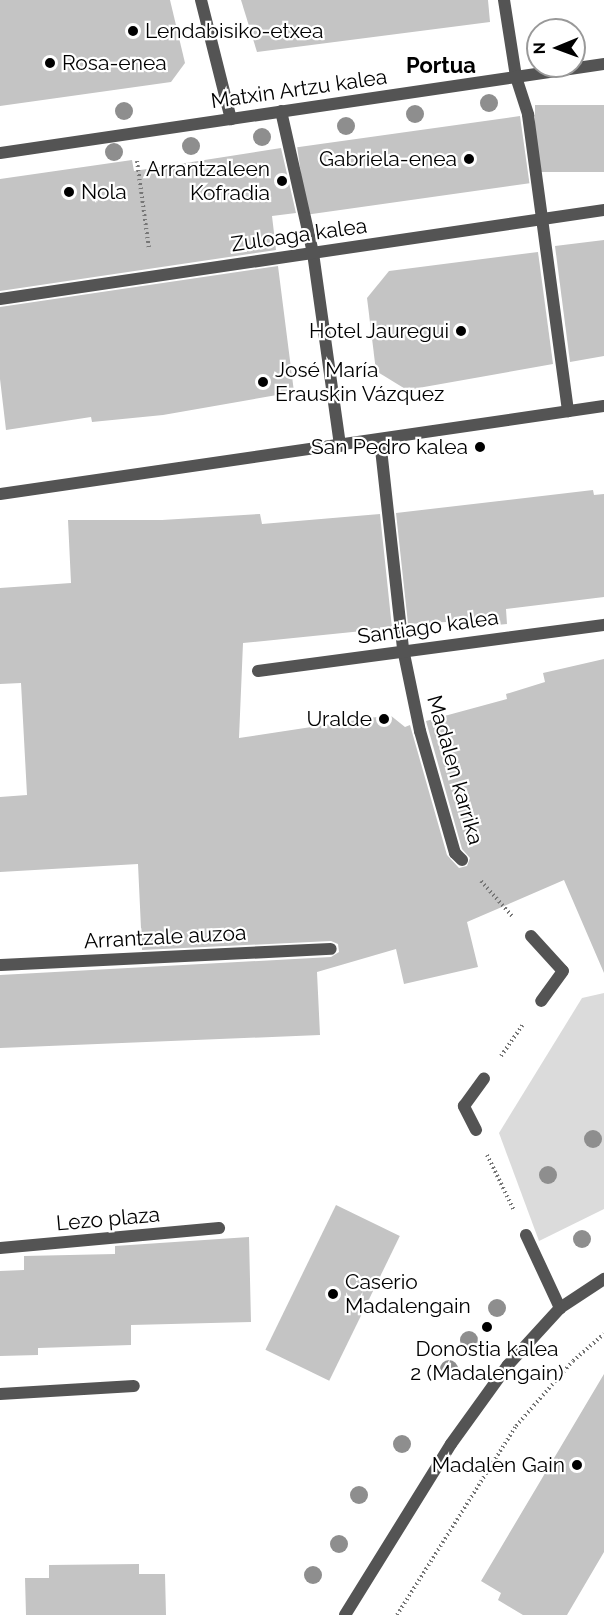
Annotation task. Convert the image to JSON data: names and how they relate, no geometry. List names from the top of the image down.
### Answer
{
  "streets": {
    "street": [
      "Matxin Artzu kalea",
      "Zuloaga kalea",
      "Santiago kalea",
      "Madalen karrika",
      "Arrantzale auzoa",
      "Lezo plaza"
    ]
  },
  "crossings": [
    ["Santiago kalea", "Madalen karrika"]
  ],
  "districts": ["Portua"],
  "places": [
    "Lendabisiko-etxea",
    "Rosa-enea",
    "Gabriela-enea",
    "Arrantzaleen Kofradia",
    "Nola",
    "Hotel Jauregui",
    "José María Erauskin Vázquez",
    "San Pedro kalea",
    "Uralde",
    "Caserio Madalengain",
    "Donostia kalea 2 (Madalengain)",
    "Madalen Gain"
  ],
  "north": "left"
}
